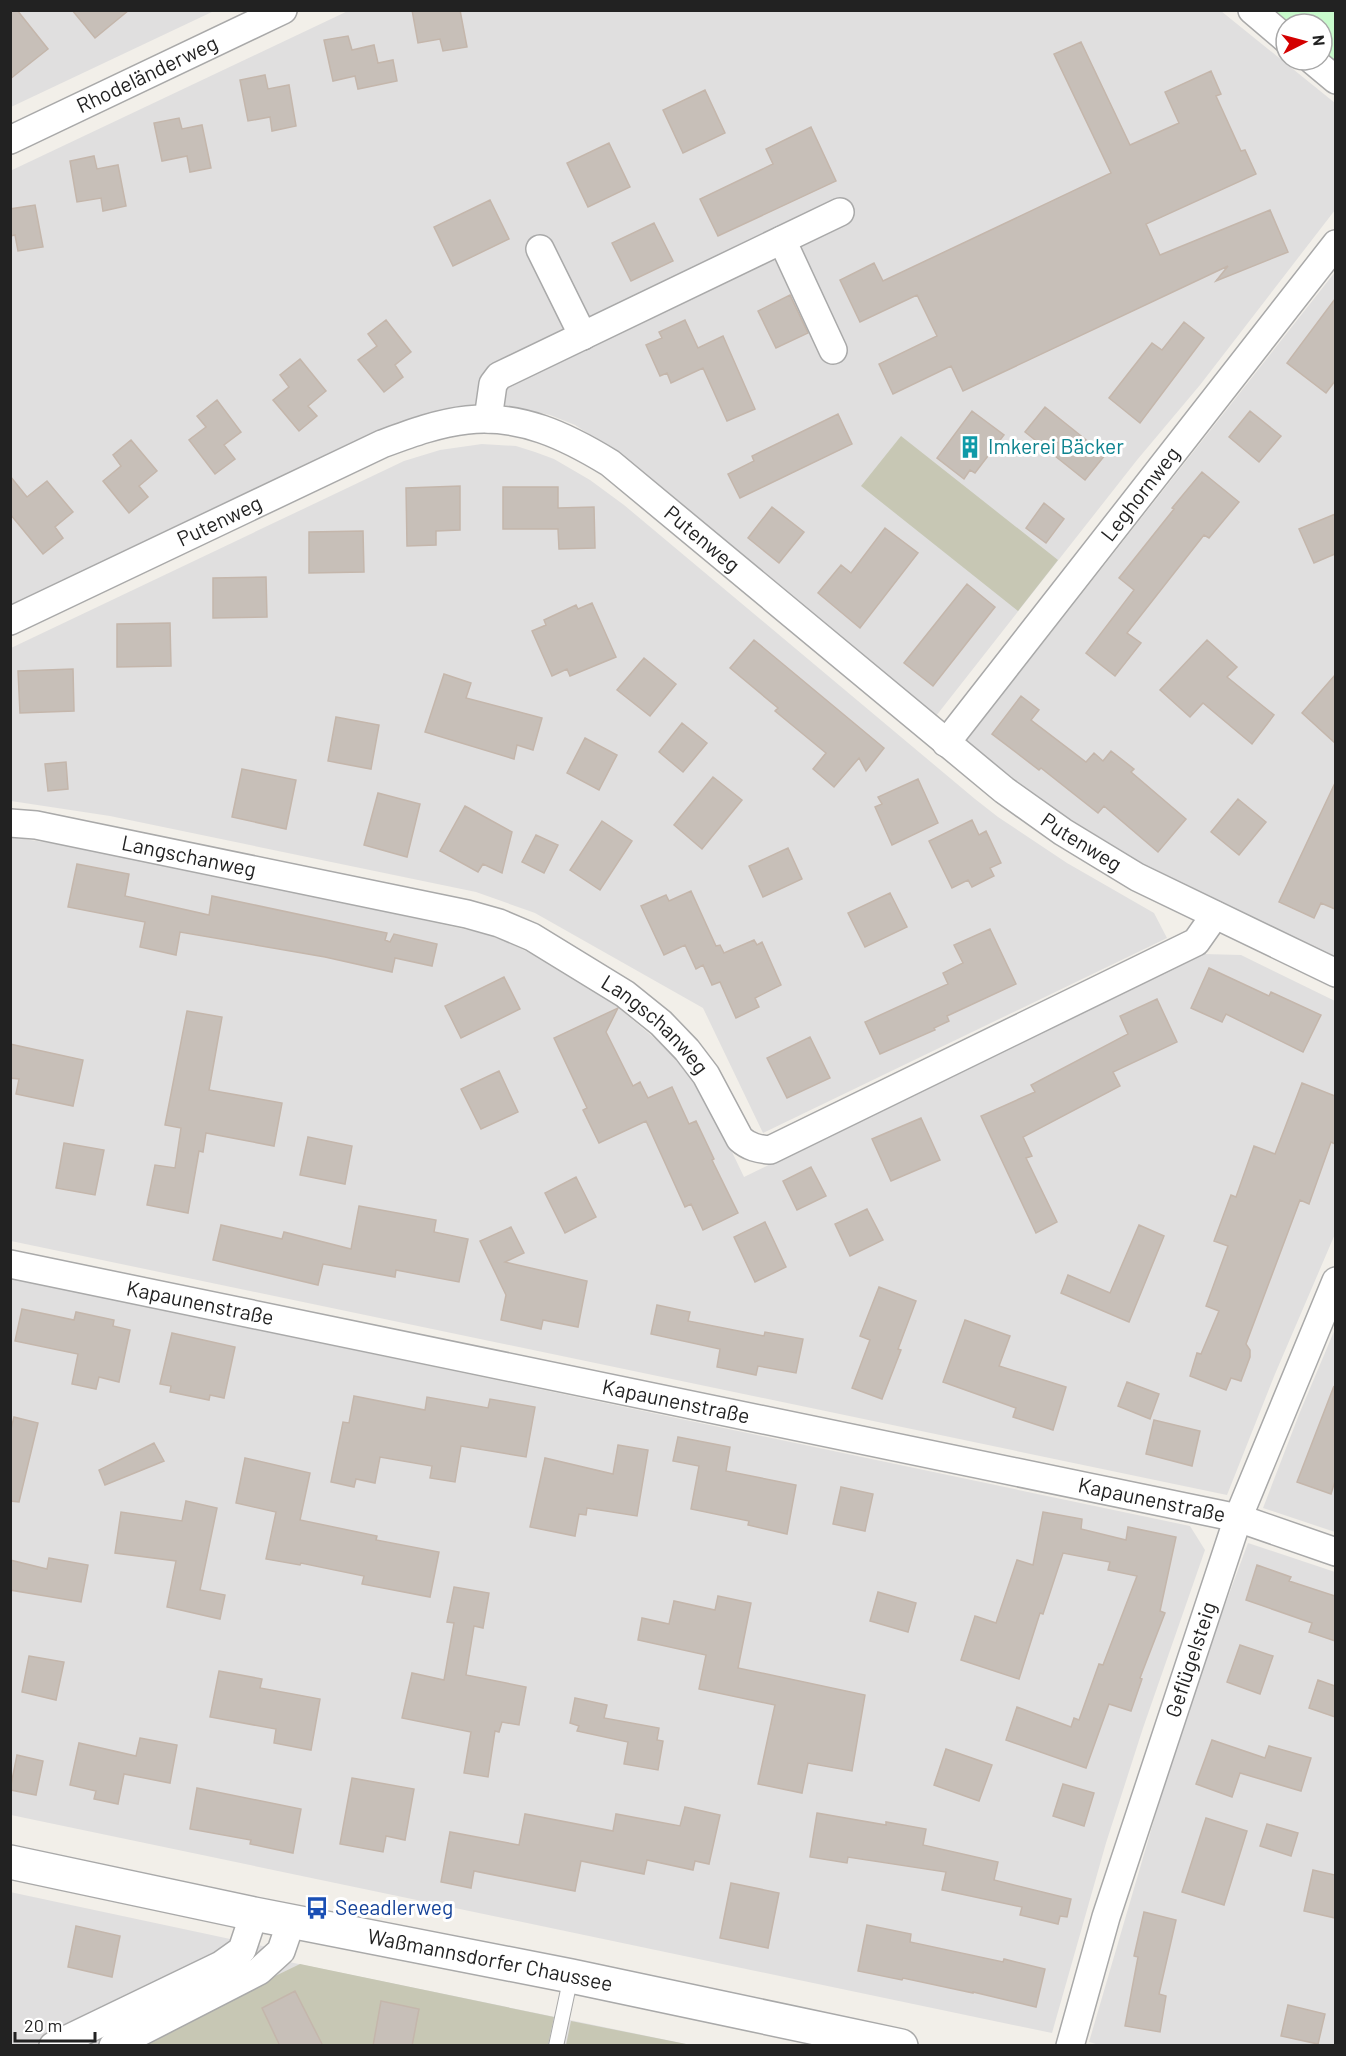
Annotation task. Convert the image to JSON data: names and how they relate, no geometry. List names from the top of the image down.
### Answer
{
  "streets": {
    "street": [
      "Rhodeländerweg",
      "Leghornweg",
      "Putenweg",
      "Langschanweg",
      "Kapaunenstraße",
      "Geflügelsteig",
      "Waßmannsdorfer Chaussee"
    ]
  },
  "crossings": [
    ["Leghornweg", "Putenweg"],
    ["Putenweg", "Langschanweg"],
    ["Kapaunenstraße", "Geflügelsteig"]
  ],
  "places": {
    "building": ["Imkerei Bäcker"],
    "bus stop": ["Seeadlerweg"]
  },
  "scale_bar": "20 m",
  "north": "right"
}
